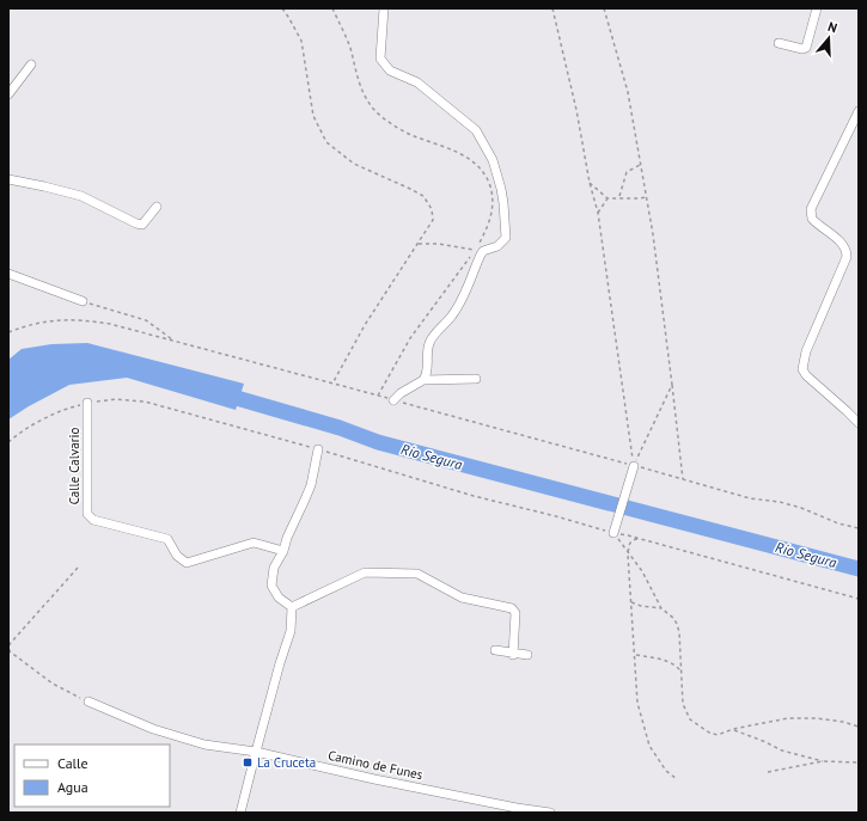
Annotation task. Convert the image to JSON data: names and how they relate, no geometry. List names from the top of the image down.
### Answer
{
  "streets": {
    "street": ["Calle Calvario", "Camino de Funes"]
  },
  "water": ["Río Segura"],
  "places": {
    "transit": ["La Cruceta"]
  },
  "legend": ["Calle", "Agua"],
  "north": "top"
}
